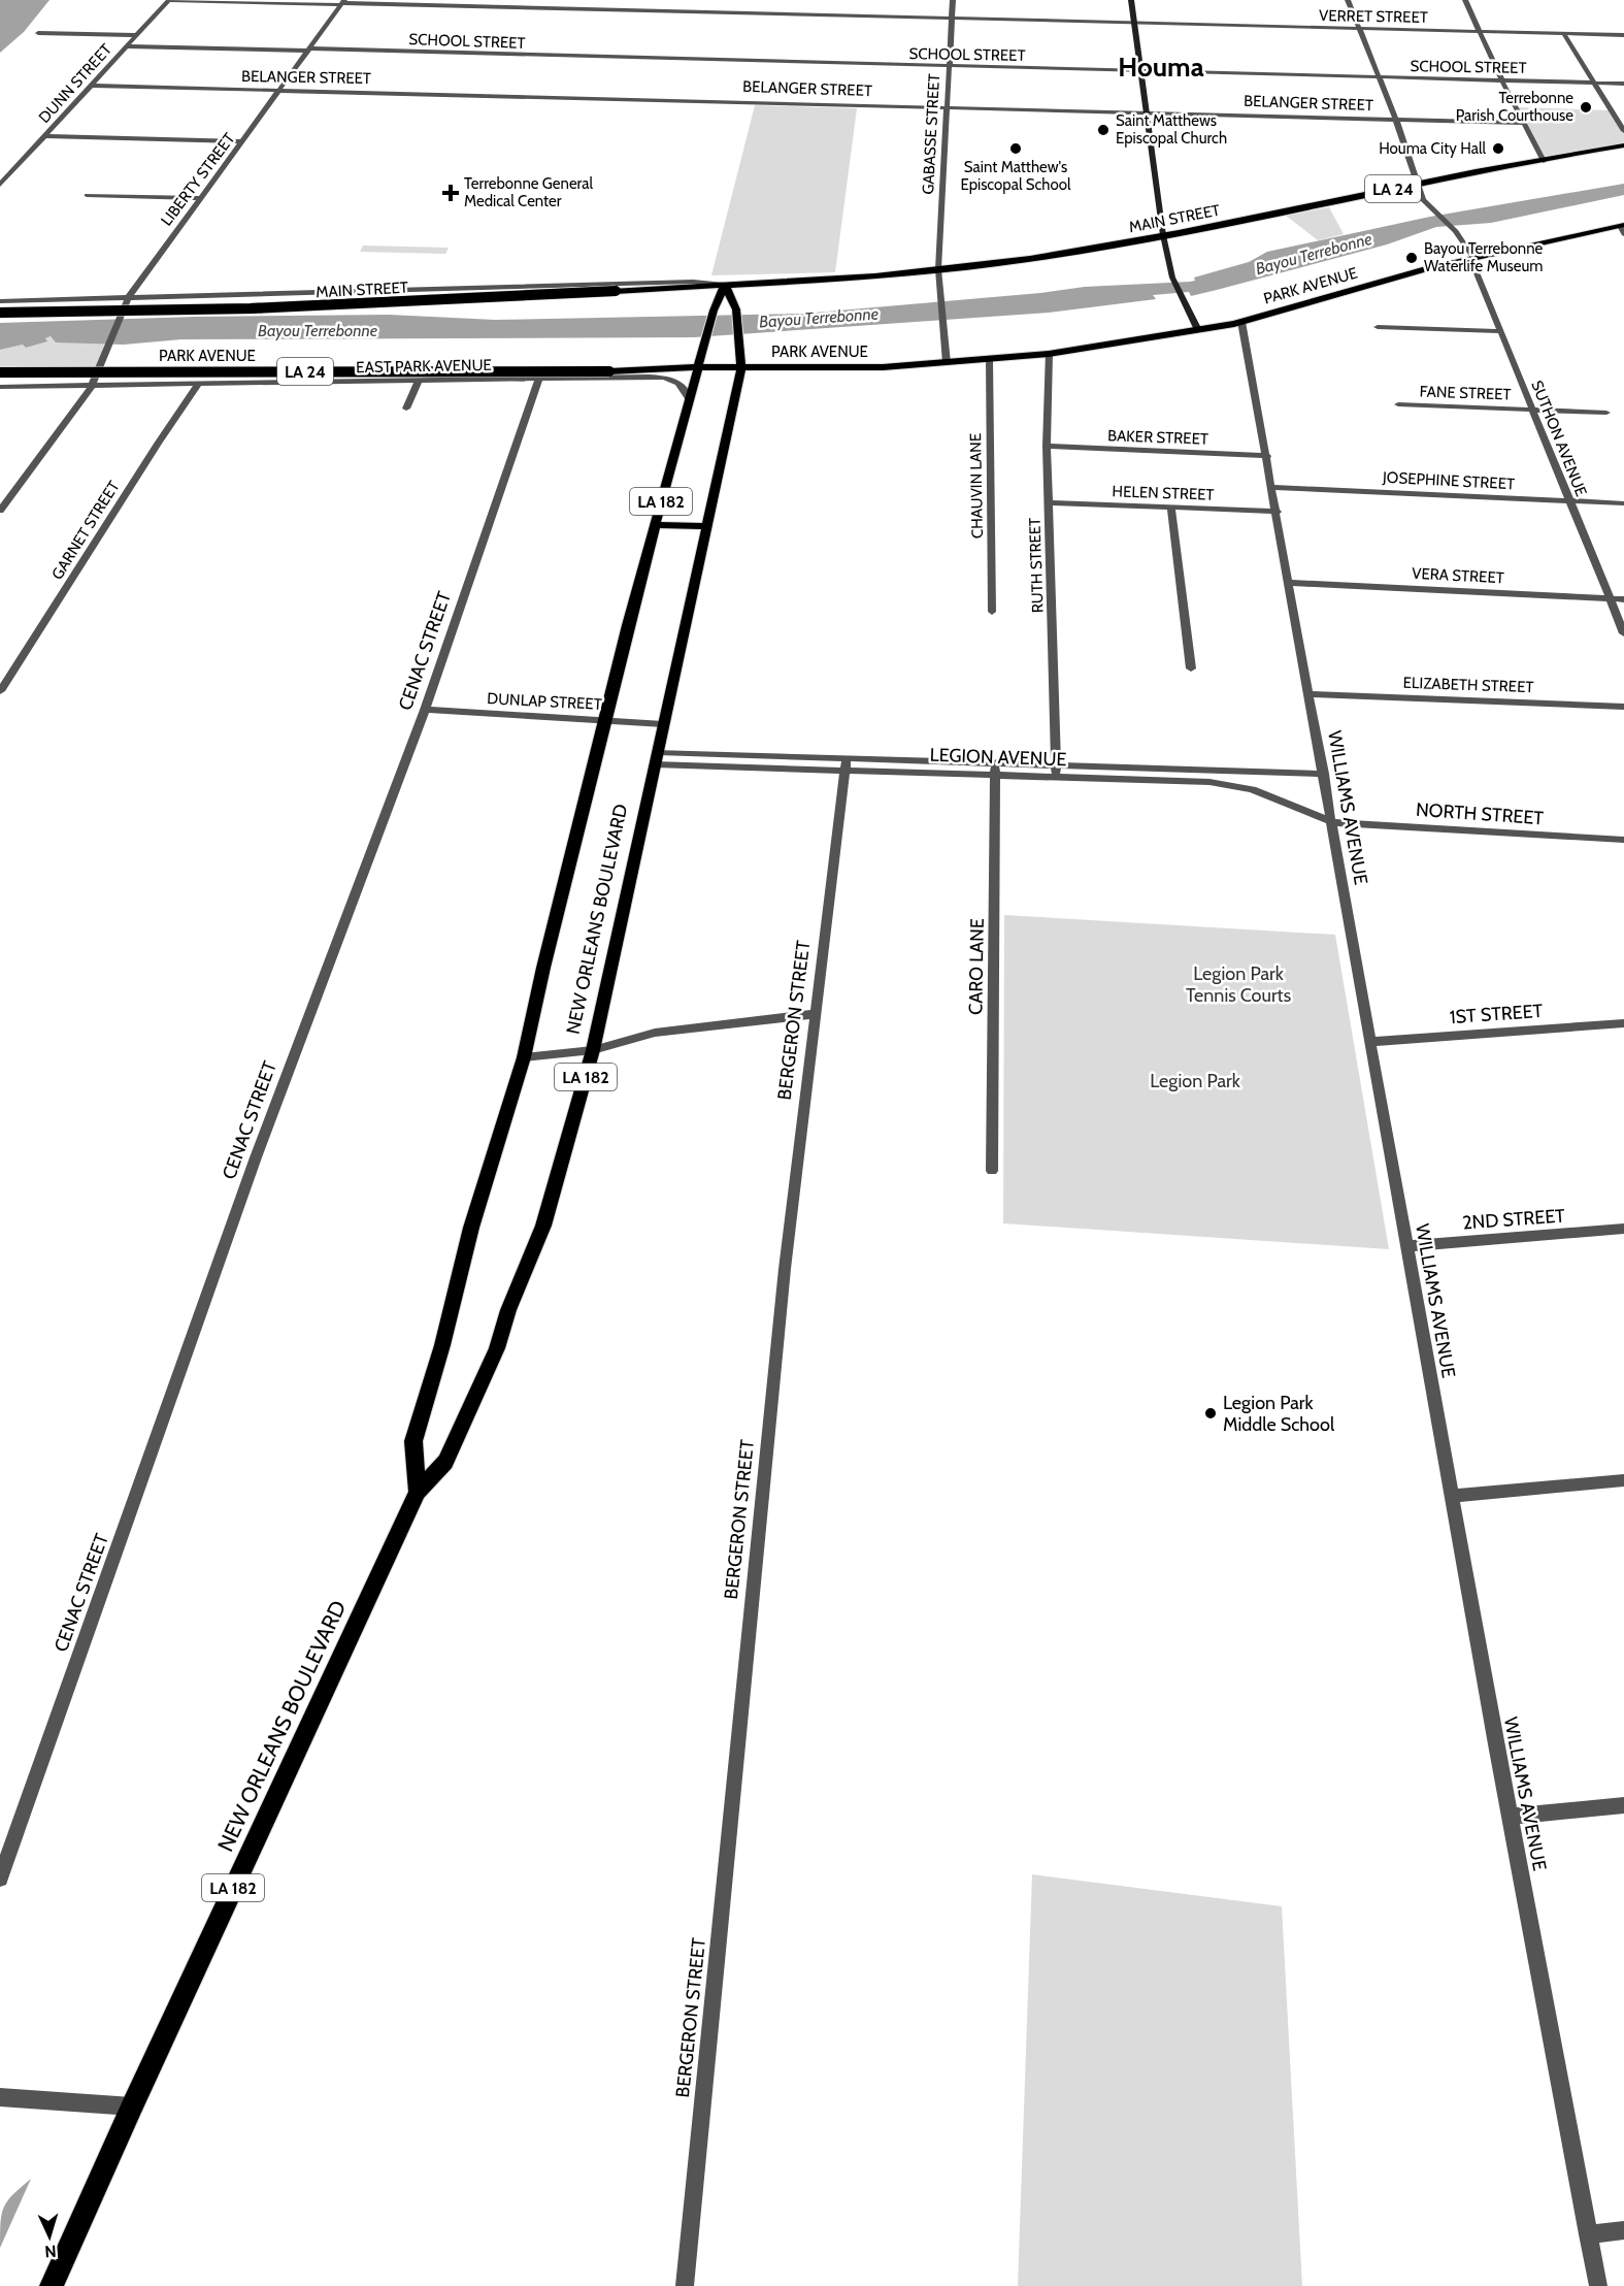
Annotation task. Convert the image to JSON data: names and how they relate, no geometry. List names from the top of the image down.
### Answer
{
  "streets": {
    "main road": [
      "LA 24",
      "MAIN STREET",
      "PARK AVENUE",
      "LA 182",
      "NEW ORLEANS BOULEVARD"
    ],
    "street": [
      "VERRET STREET",
      "SCHOOL STREET",
      "BELANGER STREET",
      "DUNN STREET",
      "GABASSE STREET",
      "LIBERTY STREET",
      "EAST PARK AVENUE",
      "FANE STREET",
      "BAKER STREET",
      "SUTHON AVENUE",
      "JOSEPHINE STREET",
      "CHAUVIN LANE",
      "HELEN STREET",
      "GARNET STREET",
      "RUTH STREET",
      "VERA STREET",
      "CENAC STREET",
      "ELIZABETH STREET",
      "DUNLAP STREET",
      "LEGION AVENUE",
      "WILLIAMS AVENUE",
      "NORTH STREET",
      "CARO LANE",
      "1ST STREET",
      "BERGERON STREET",
      "2ND STREET"
    ]
  },
  "crossings": [
    ["VERRET STREET", "DUNN STREET"],
    ["VERRET STREET", "GABASSE STREET"],
    ["VERRET STREET", "LIBERTY STREET"],
    ["SCHOOL STREET", "DUNN STREET"],
    ["SCHOOL STREET", "GABASSE STREET"],
    ["SCHOOL STREET", "LIBERTY STREET"],
    ["BELANGER STREET", "DUNN STREET"],
    ["BELANGER STREET", "GABASSE STREET"],
    ["BELANGER STREET", "LIBERTY STREET"],
    ["GABASSE STREET", "MAIN STREET"],
    ["GABASSE STREET", "PARK AVENUE"],
    ["LIBERTY STREET", "MAIN STREET"],
    ["LIBERTY STREET", "EAST PARK AVENUE"],
    ["MAIN STREET", "LA 182"],
    ["PARK AVENUE", "SUTHON AVENUE"],
    ["PARK AVENUE", "CHAUVIN LANE"],
    ["PARK AVENUE", "LA 182"],
    ["PARK AVENUE", "RUTH STREET"],
    ["PARK AVENUE", "WILLIAMS AVENUE"],
    ["PARK AVENUE", "NEW ORLEANS BOULEVARD"],
    ["EAST PARK AVENUE", "GARNET STREET"],
    ["EAST PARK AVENUE", "CENAC STREET"],
    ["EAST PARK AVENUE", "NEW ORLEANS BOULEVARD"],
    ["FANE STREET", "SUTHON AVENUE"],
    ["BAKER STREET", "RUTH STREET"],
    ["BAKER STREET", "WILLIAMS AVENUE"],
    ["SUTHON AVENUE", "JOSEPHINE STREET"],
    ["SUTHON AVENUE", "VERA STREET"],
    ["JOSEPHINE STREET", "WILLIAMS AVENUE"],
    ["HELEN STREET", "RUTH STREET"],
    ["HELEN STREET", "WILLIAMS AVENUE"],
    ["LA 182", "NEW ORLEANS BOULEVARD"],
    ["RUTH STREET", "LEGION AVENUE"],
    ["VERA STREET", "WILLIAMS AVENUE"],
    ["CENAC STREET", "DUNLAP STREET"],
    ["ELIZABETH STREET", "WILLIAMS AVENUE"],
    ["DUNLAP STREET", "NEW ORLEANS BOULEVARD"],
    ["LEGION AVENUE", "WILLIAMS AVENUE"],
    ["LEGION AVENUE", "NORTH STREET"],
    ["LEGION AVENUE", "NEW ORLEANS BOULEVARD"],
    ["LEGION AVENUE", "CARO LANE"],
    ["LEGION AVENUE", "BERGERON STREET"],
    ["WILLIAMS AVENUE", "NORTH STREET"],
    ["WILLIAMS AVENUE", "1ST STREET"],
    ["WILLIAMS AVENUE", "2ND STREET"]
  ],
  "districts": ["Houma"],
  "water": ["Bayou Terrebonne"],
  "parks": ["Legion Park Tennis Courts", "Legion Park"],
  "places": {
    "other": [
      "Terrebonne Parish Courthouse",
      "Saint Matthews Episcopal Church",
      "Saint Matthew's Episcopal School",
      "Houma City Hall",
      "Bayou Terrebonne Waterlife Museum",
      "Legion Park Middle School"
    ],
    "health": ["Terrebonne General Medical Center"]
  },
  "north": "bottom"
}
